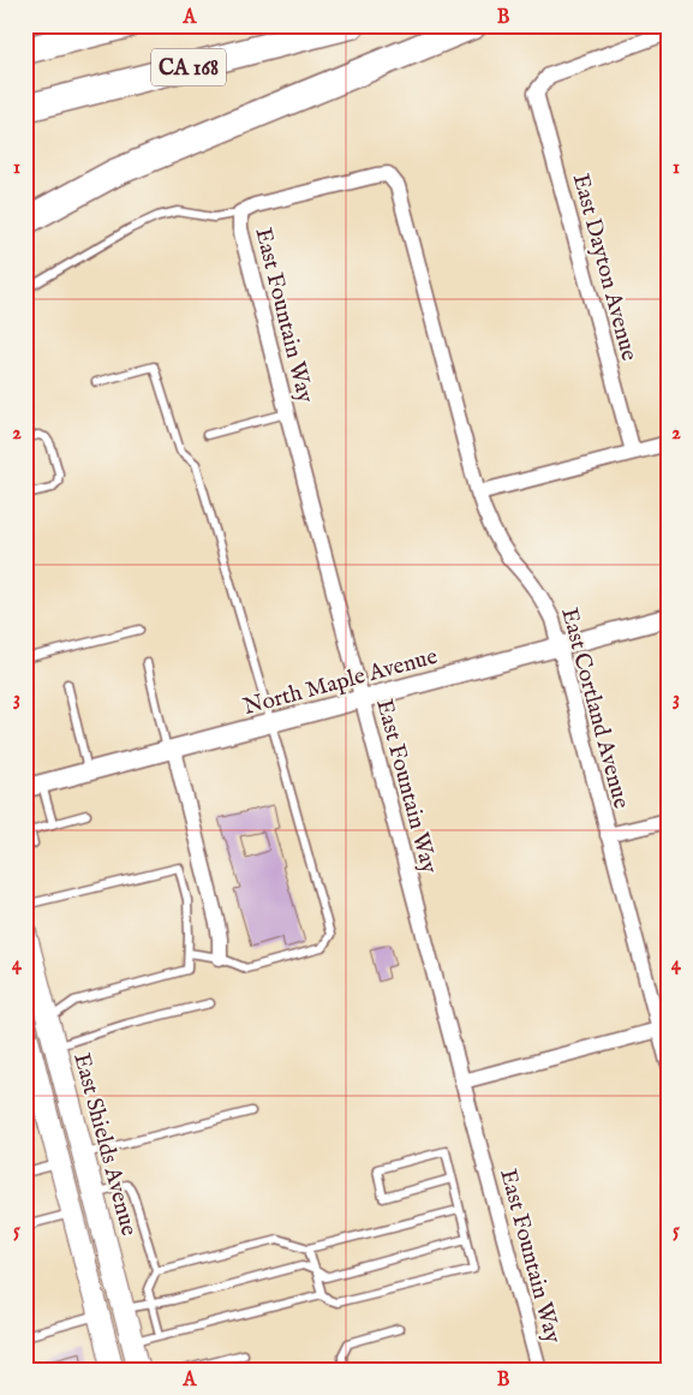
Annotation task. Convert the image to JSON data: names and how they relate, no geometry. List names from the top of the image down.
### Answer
{
  "streets": {
    "highway": ["CA 168"],
    "main road": ["East Shields Avenue"],
    "street": [
      "East Dayton Avenue",
      "East Fountain Way",
      "North Maple Avenue",
      "East Cortland Avenue"
    ]
  },
  "crossings": [
    ["East Fountain Way", "North Maple Avenue"],
    ["East Fountain Way", "East Cortland Avenue"],
    ["North Maple Avenue", "East Cortland Avenue"]
  ],
  "grid": {
    "columns": ["A", "B"],
    "rows": [
      "1",
      "2",
      "3",
      "4",
      "5"
    ]
  }
}
